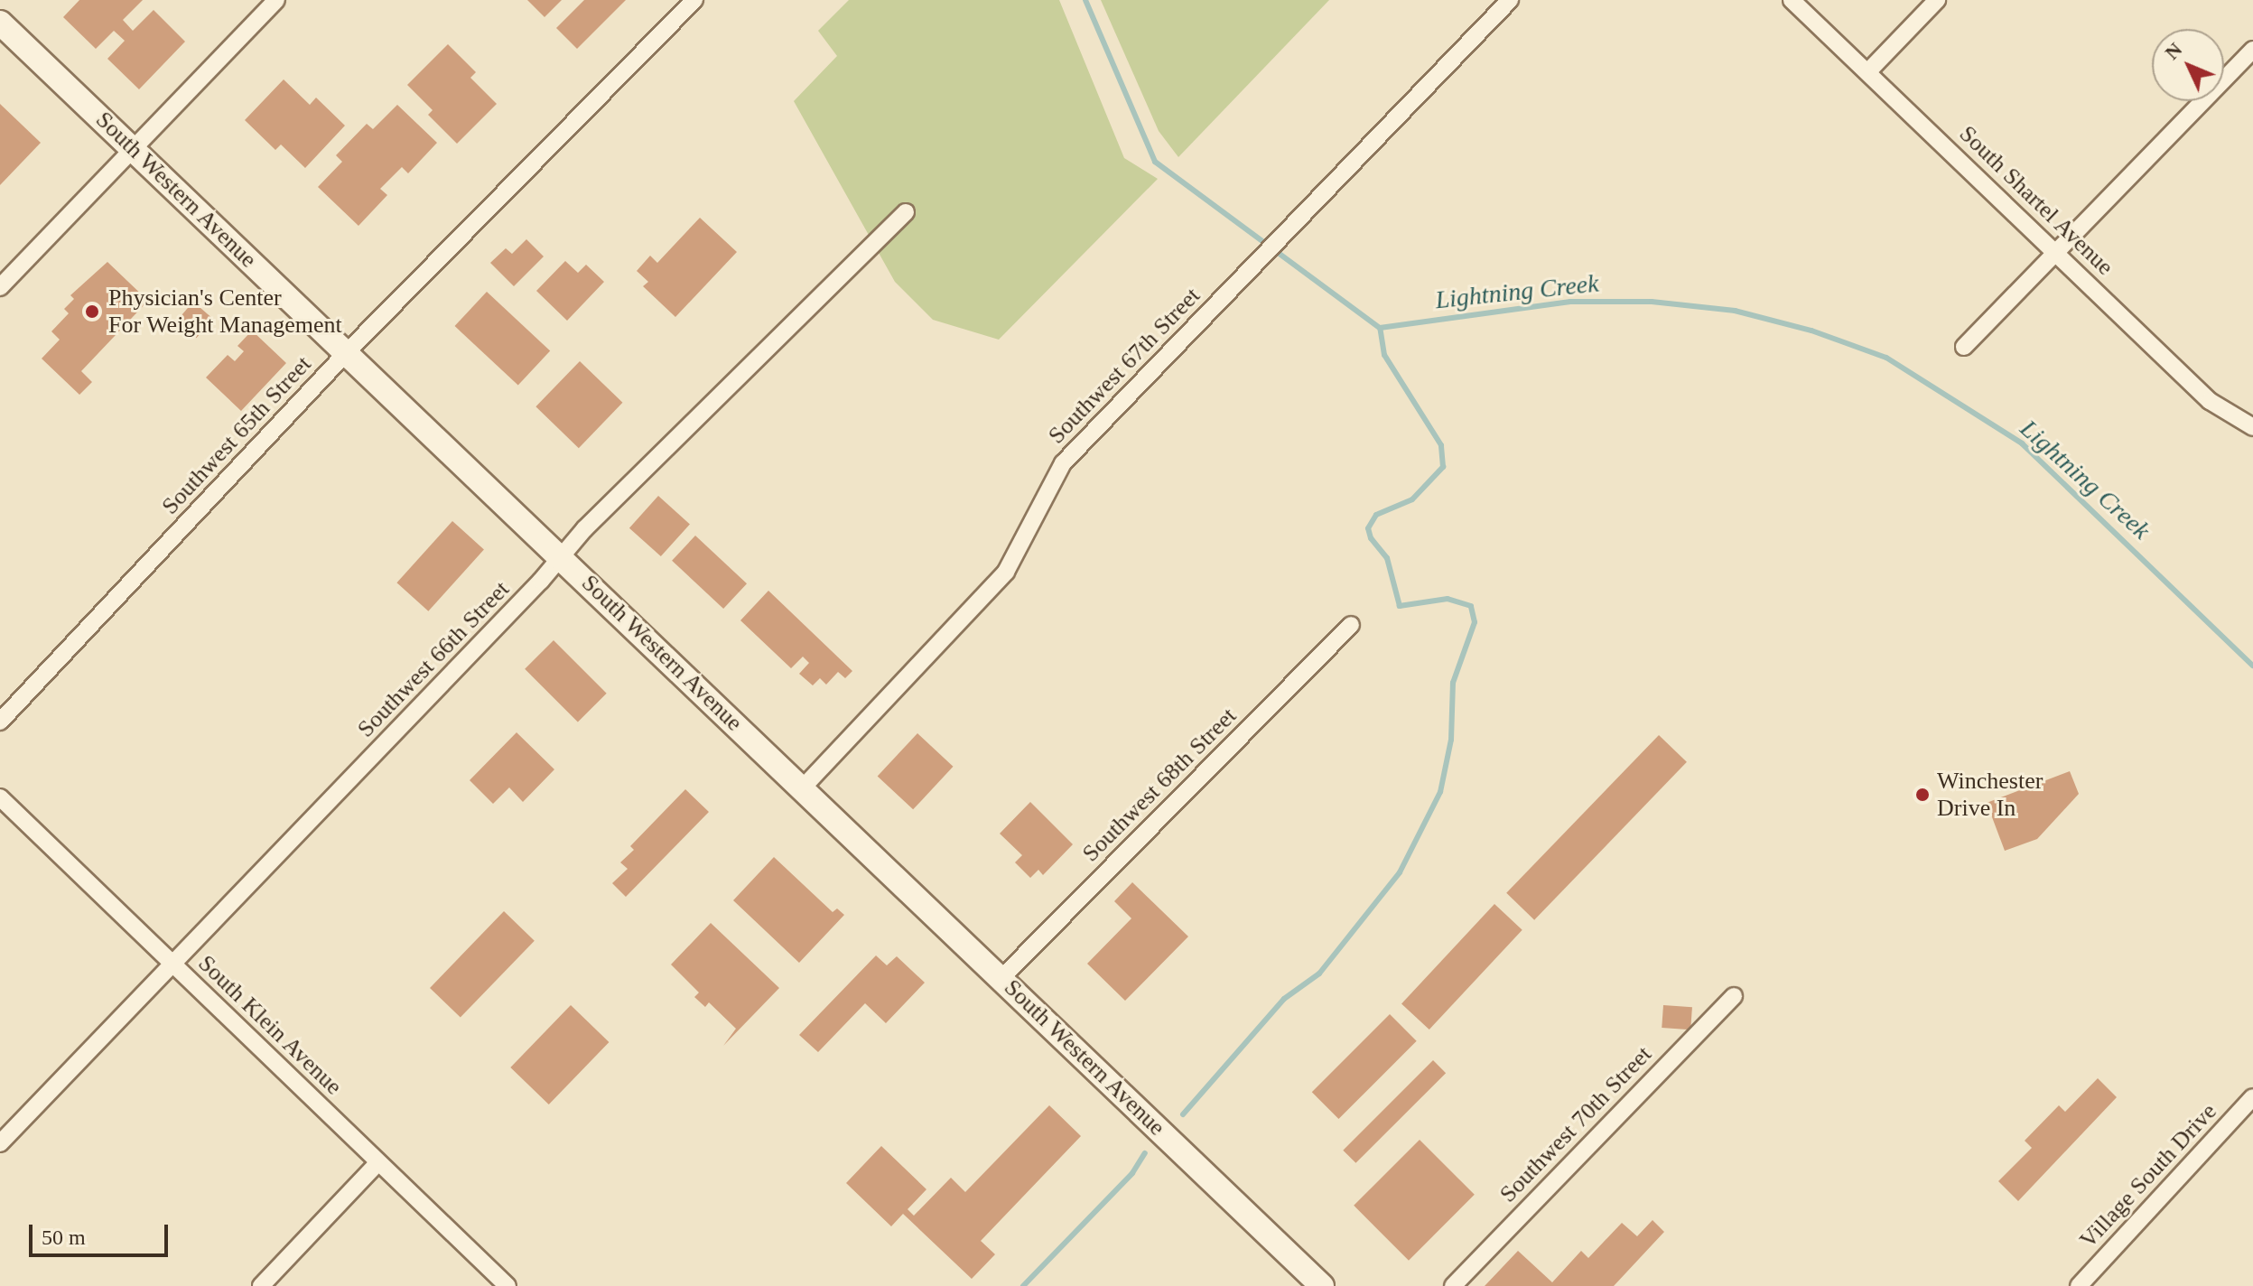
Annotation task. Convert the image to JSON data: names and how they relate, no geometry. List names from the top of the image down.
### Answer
{
  "streets": {
    "main road": ["South Western Avenue"],
    "street": [
      "South Shartel Avenue",
      "Southwest 67th Street",
      "Southwest 65th Street",
      "Southwest 66th Street",
      "Southwest 68th Street",
      "South Klein Avenue",
      "Southwest 70th Street",
      "Village South Drive"
    ]
  },
  "crossings": [
    ["South Western Avenue", "Southwest 67th Street"],
    ["South Western Avenue", "Southwest 65th Street"],
    ["South Western Avenue", "Southwest 66th Street"],
    ["South Western Avenue", "Southwest 68th Street"],
    ["Southwest 66th Street", "South Klein Avenue"]
  ],
  "water": ["Lightning Creek"],
  "places": ["Physician's Center For Weight Management", "Winchester Drive In"],
  "scale_bar": "50 m",
  "north": "top left"
}
